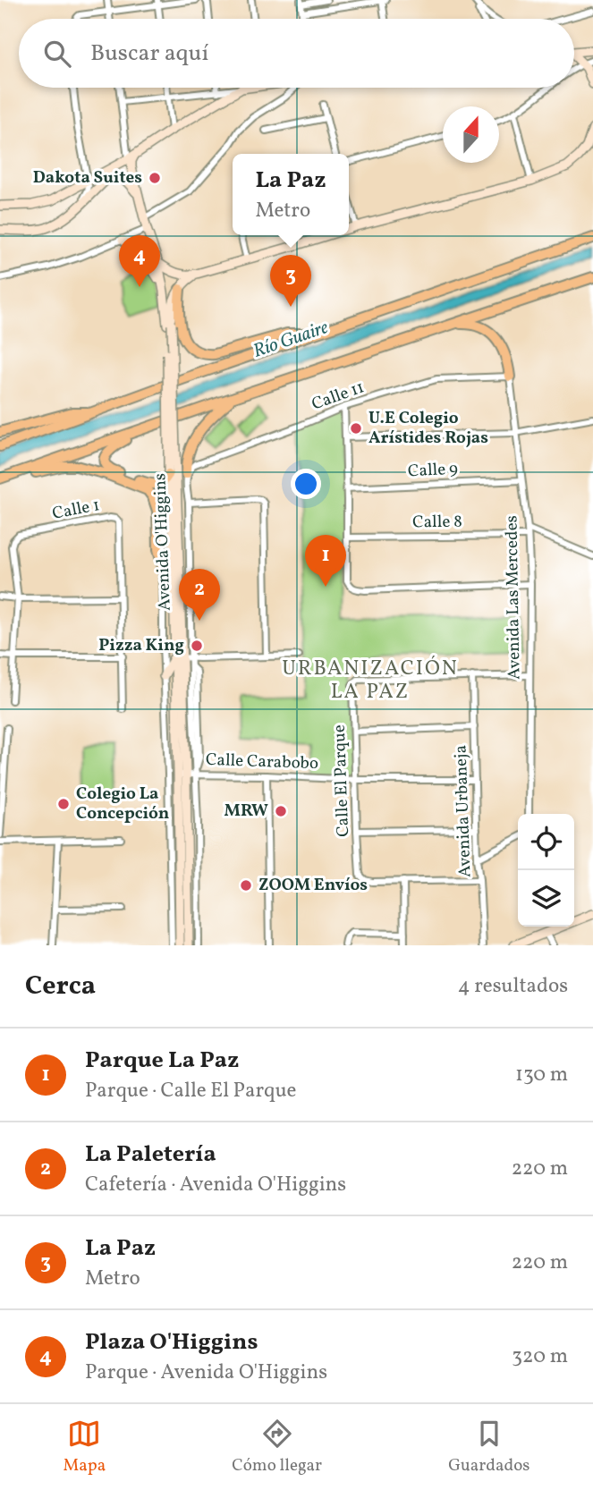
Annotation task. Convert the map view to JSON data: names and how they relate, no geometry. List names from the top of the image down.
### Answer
{
  "streets": {
    "main road": ["Avenida O'Higgins"],
    "street": [
      "Calle 11",
      "Calle 9",
      "Calle 1",
      "Calle 8",
      "Avenida Las Mercedes",
      "Calle Carabobo",
      "Calle El Parque",
      "Avenida Urbaneja"
    ]
  },
  "crossings": [
    ["Calle 11", "Avenida O'Higgins"],
    ["Calle 11", "Avenida Las Mercedes"],
    ["Calle 9", "Avenida Las Mercedes"],
    ["Calle 8", "Avenida Las Mercedes"],
    ["Avenida O'Higgins", "Calle Carabobo"],
    ["Calle Carabobo", "Calle El Parque"],
    ["Calle Carabobo", "Avenida Urbaneja"],
    ["Calle El Parque", "Avenida Urbaneja"]
  ],
  "districts": ["URBANIZACIÓN LA PAZ"],
  "water": ["Río Guaire"],
  "places": [
    "Dakota Suites",
    "U.E Colegio Arístides Rojas",
    "Pizza King",
    "Colegio La Concepción",
    "MRW",
    "ZOOM Envíos"
  ],
  "north": "top",
  "page": {
    "search": "Buscar aquí",
    "popup": ["La Paz", "Metro"],
    "pins": [
      "4",
      "3",
      "1",
      "2"
    ],
    "heading": ["Cerca", "4 resultados"],
    "list": [
      {
        "mark": "1",
        "name": "Parque La Paz",
        "note": "Parque · Calle El Parque",
        "value": "130 m"
      },
      {
        "mark": "2",
        "name": "La Paletería",
        "note": "Cafetería · Avenida O'Higgins",
        "value": "220 m"
      },
      {
        "mark": "3",
        "name": "La Paz",
        "note": "Metro",
        "value": "220 m"
      },
      {
        "mark": "4",
        "name": "Plaza O'Higgins",
        "note": "Parque · Avenida O'Higgins",
        "value": "320 m"
      }
    ],
    "nav": ["Mapa", "Cómo llegar", "Guardados"]
  }
}
